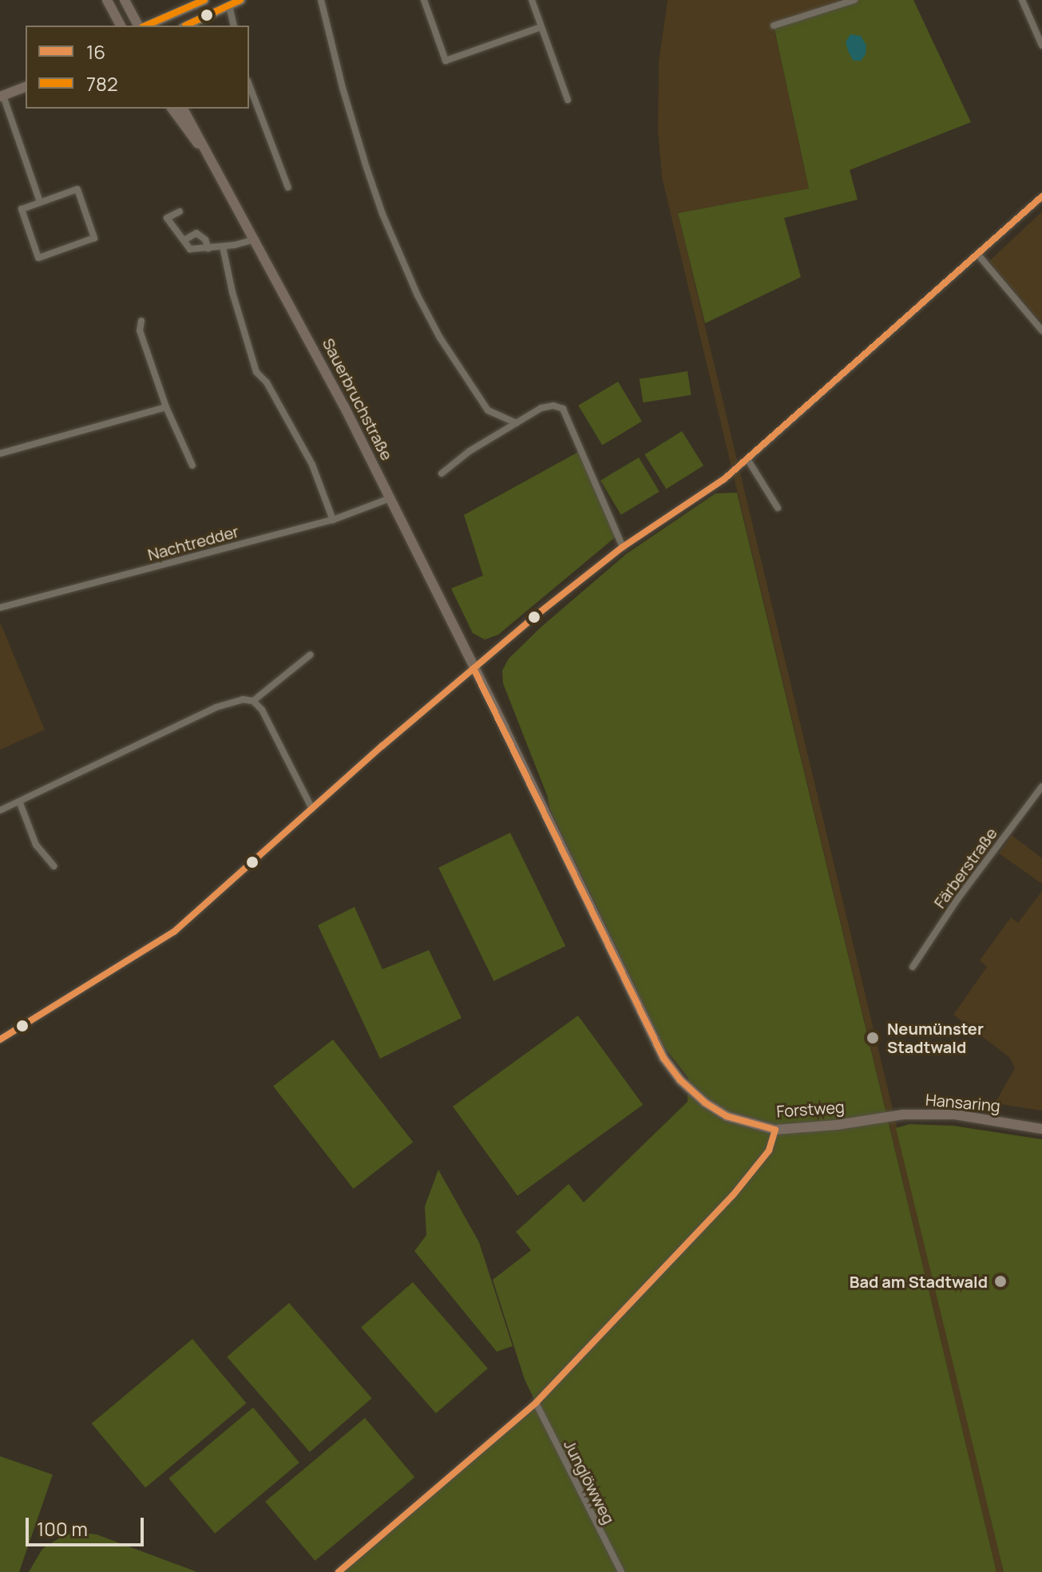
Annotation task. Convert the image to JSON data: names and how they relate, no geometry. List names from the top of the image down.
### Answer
{
  "streets": {
    "main road": ["Sauerbruchstraße", "Hansaring", "Forstweg"],
    "street": ["Nachtredder", "Färberstraße", "Junglöwweg"]
  },
  "crossings": [
    ["Sauerbruchstraße", "Nachtredder"],
    ["Sauerbruchstraße", "Forstweg"],
    ["Hansaring", "Forstweg"]
  ],
  "places": ["Neumünster Stadtwald", "Bad am Stadtwald"],
  "lines": ["transit line 782", "transit line 16"],
  "legend": ["16", "782"],
  "scale_bar": "100 m"
}
